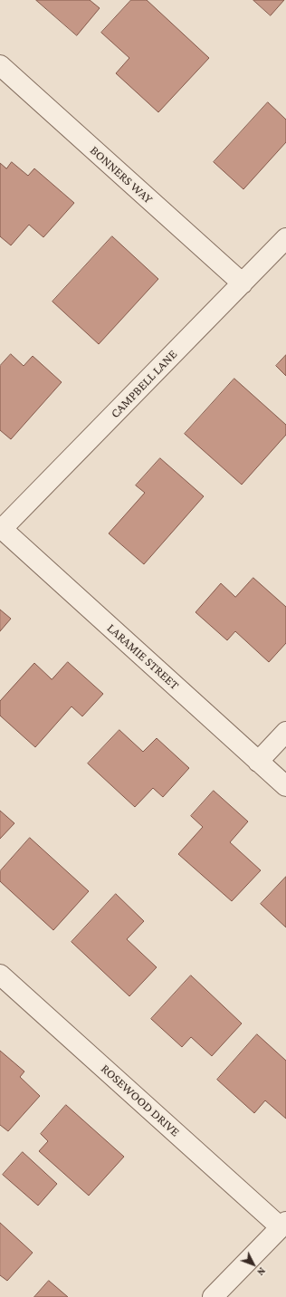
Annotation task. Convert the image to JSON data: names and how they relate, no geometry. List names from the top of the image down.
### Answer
{
  "streets": {
    "street": [
      "BONNERS WAY",
      "CAMPBELL LANE",
      "LARAMIE STREET",
      "ROSEWOOD DRIVE"
    ]
  },
  "crossings": [
    ["BONNERS WAY", "CAMPBELL LANE"],
    ["CAMPBELL LANE", "LARAMIE STREET"]
  ],
  "north": "bottom right"
}
